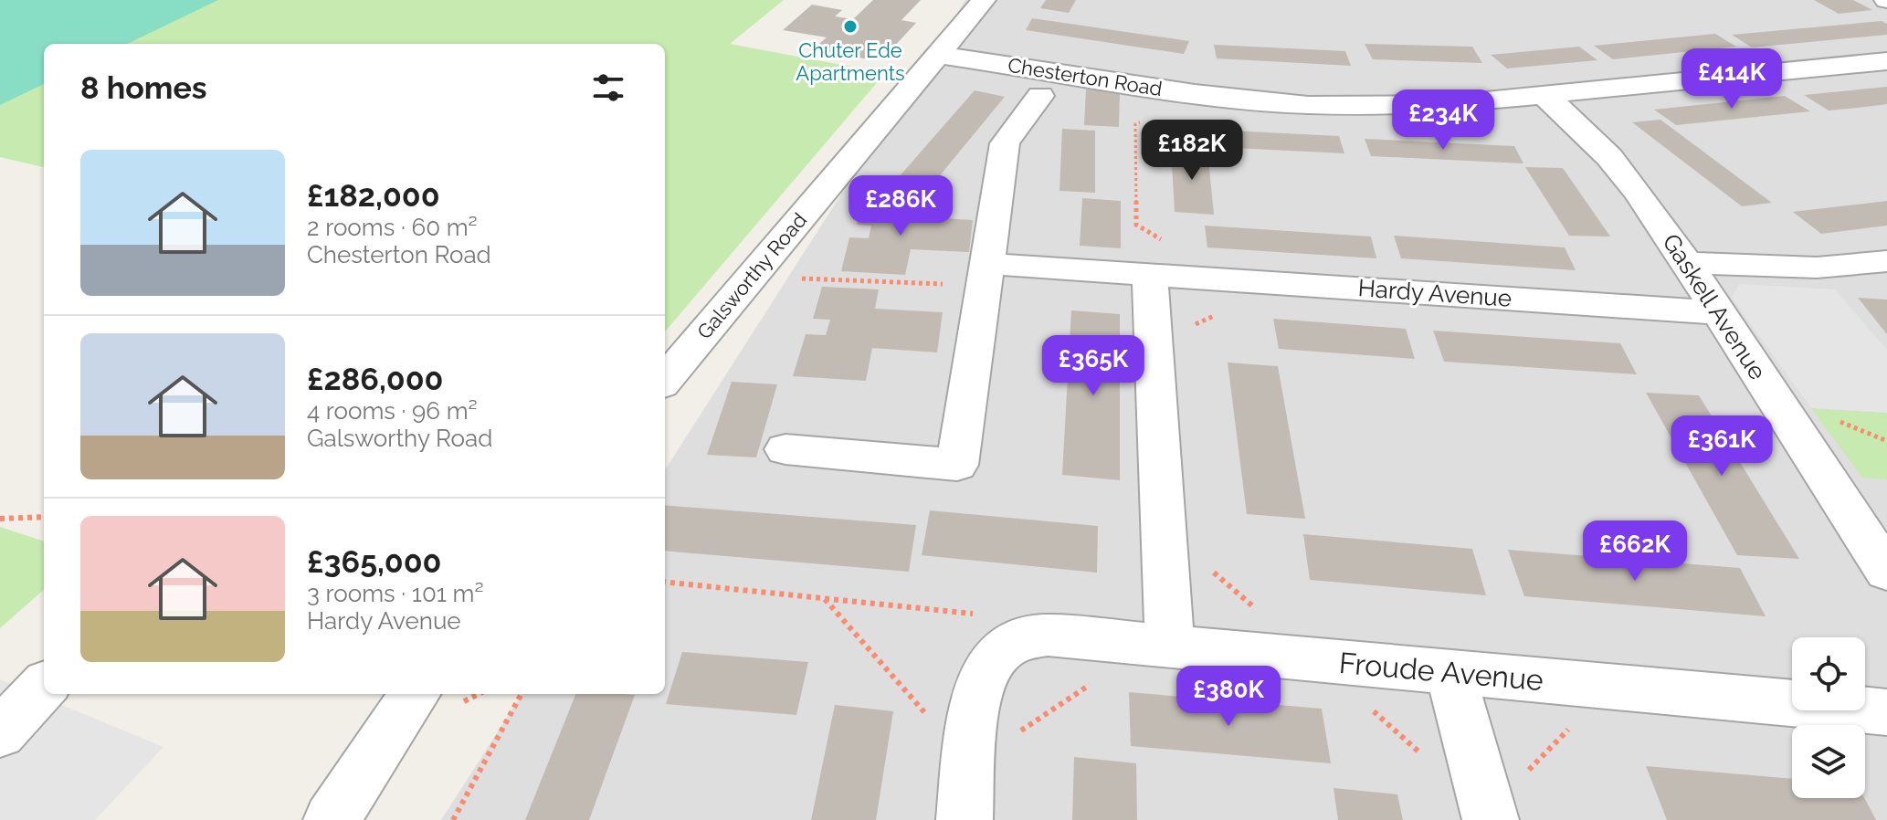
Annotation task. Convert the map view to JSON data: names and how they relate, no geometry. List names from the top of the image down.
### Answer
{
  "streets": {
    "street": [
      "Chesterton Road",
      "Galsworthy Road",
      "Hardy Avenue",
      "Gaskell Avenue",
      "Froude Avenue"
    ]
  },
  "crossings": [
    ["Chesterton Road", "Galsworthy Road"],
    ["Chesterton Road", "Gaskell Avenue"],
    ["Hardy Avenue", "Gaskell Avenue"]
  ],
  "places": ["Chuter Ede Apartments"],
  "page": {
    "heading": "8 homes",
    "price": [
      "£414K",
      "£234K",
      "£182K",
      "£286K",
      "£365K",
      "£361K",
      "£662K",
      "£380K"
    ],
    "list": [
      {
        "name": "£182,000",
        "note": "2 rooms · 60 m² · Chesterton Road"
      },
      {
        "name": "£286,000",
        "note": "4 rooms · 96 m² · Galsworthy Road"
      },
      {
        "name": "£365,000",
        "note": "3 rooms · 101 m² · Hardy Avenue"
      }
    ]
  }
}
